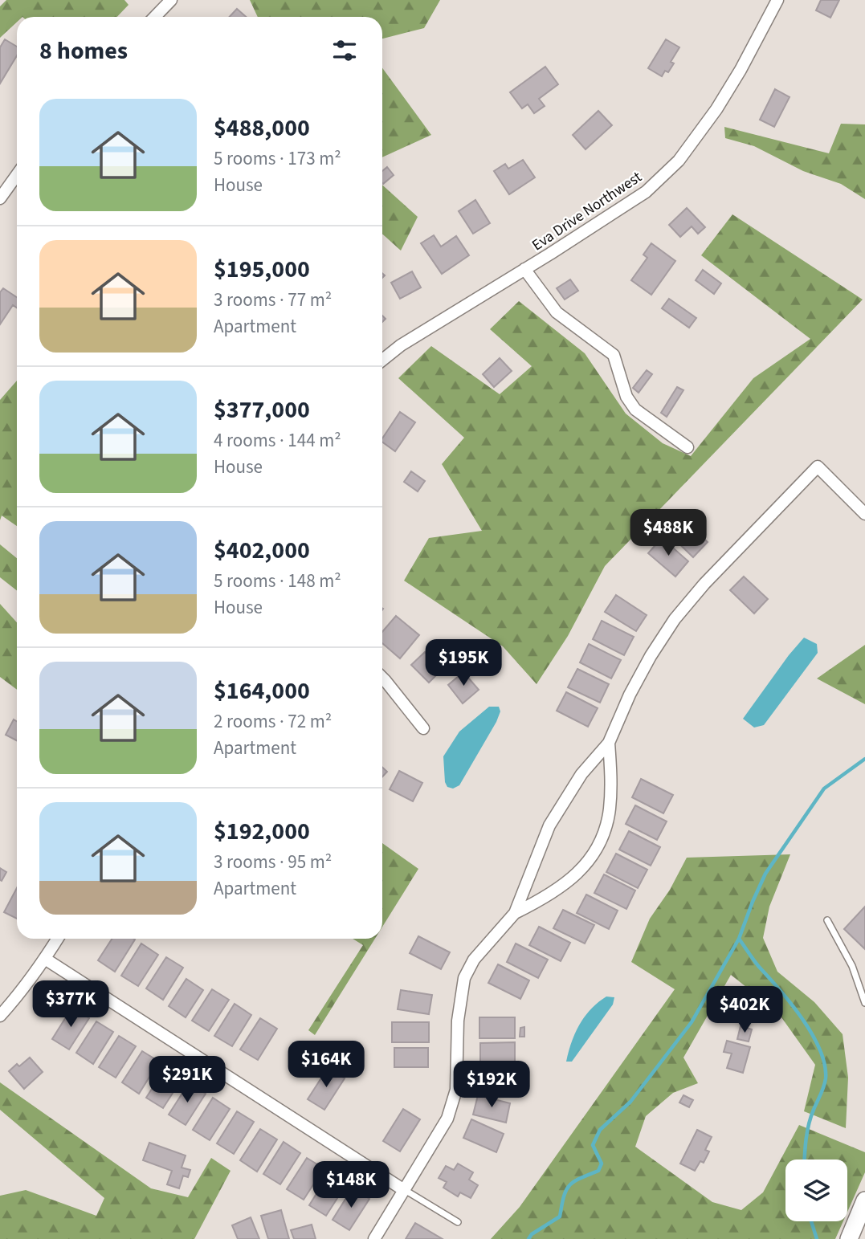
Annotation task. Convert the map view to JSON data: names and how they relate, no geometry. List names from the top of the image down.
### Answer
{
  "streets": {
    "street": ["Eva Drive Northwest"]
  },
  "page": {
    "heading": "8 homes",
    "list": [
      {
        "name": "$488,000",
        "note": "5 rooms · 173 m² · House"
      },
      {
        "name": "$195,000",
        "note": "3 rooms · 77 m² · Apartment"
      },
      {
        "name": "$377,000",
        "note": "4 rooms · 144 m² · House"
      },
      {
        "name": "$402,000",
        "note": "5 rooms · 148 m² · House"
      },
      {
        "name": "$164,000",
        "note": "2 rooms · 72 m² · Apartment"
      },
      {
        "name": "$192,000",
        "note": "3 rooms · 95 m² · Apartment"
      }
    ],
    "price": [
      "$488K",
      "$195K",
      "$377K",
      "$402K",
      "$164K",
      "$291K",
      "$192K",
      "$148K"
    ]
  }
}
